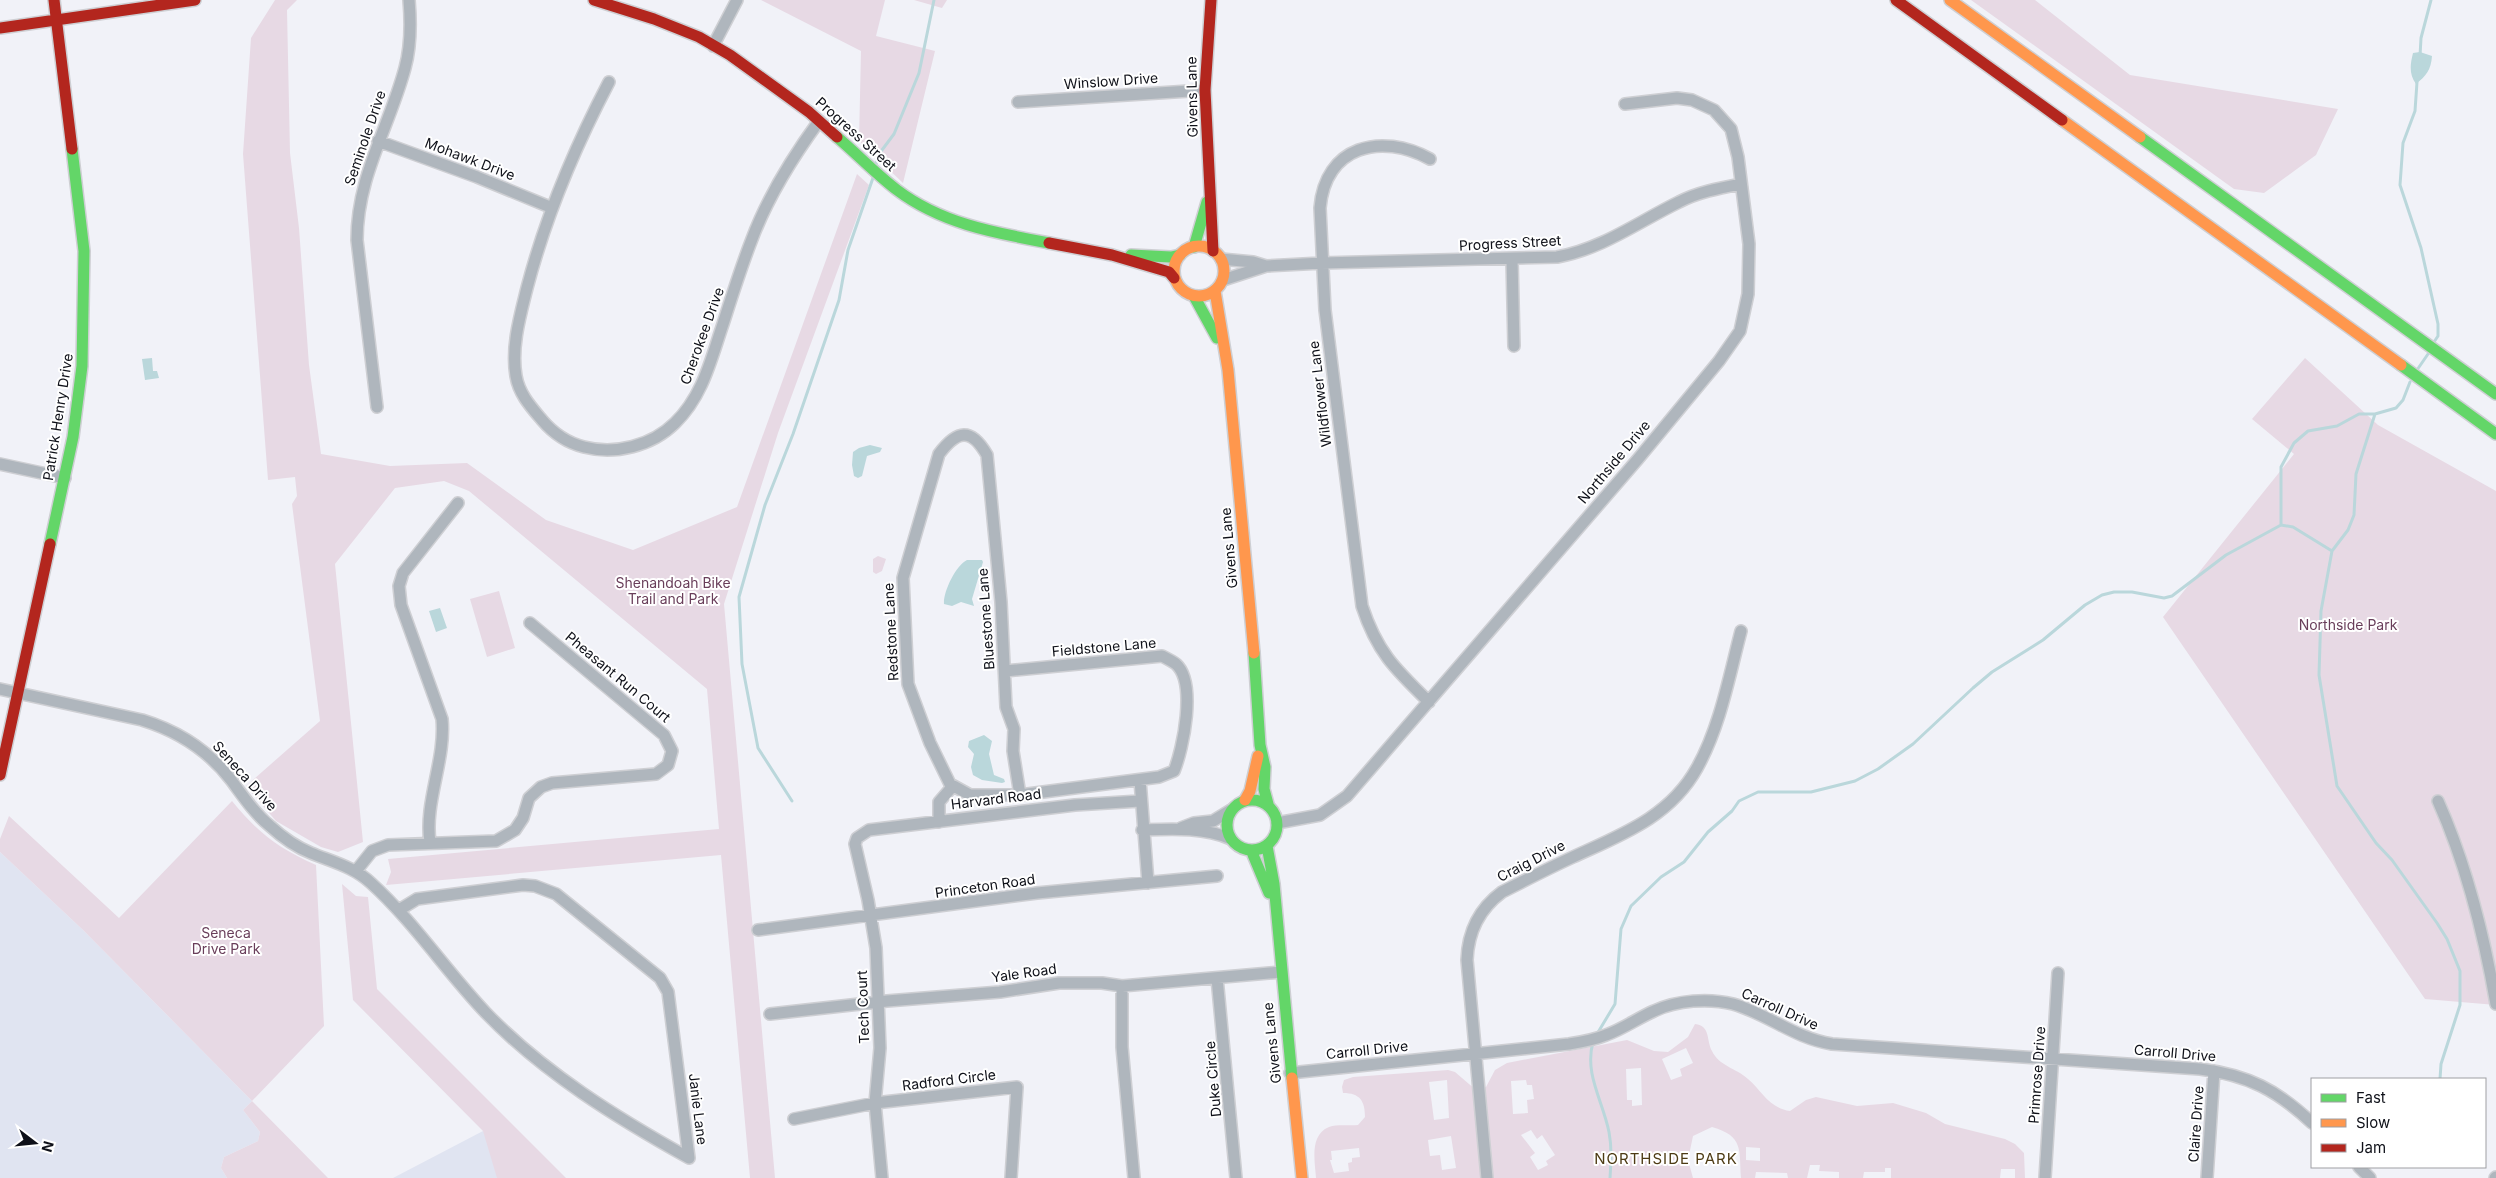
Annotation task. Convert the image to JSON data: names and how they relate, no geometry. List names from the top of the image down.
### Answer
{
  "streets": {
    "main road": ["Givens Lane", "Progress Street", "Patrick Henry Drive"],
    "street": [
      "Winslow Drive",
      "Seminole Drive",
      "Mohawk Drive",
      "Cherokee Drive",
      "Wildflower Lane",
      "Northside Drive",
      "Bluestone Lane",
      "Redstone Lane",
      "Fieldstone Lane",
      "Pheasant Run Court",
      "Seneca Drive",
      "Harvard Road",
      "Craig Drive",
      "Princeton Road",
      "Yale Road",
      "Tech Court",
      "Carroll Drive",
      "Primrose Drive",
      "Duke Circle",
      "Radford Circle",
      "Janie Lane",
      "Claire Drive"
    ]
  },
  "crossings": [
    ["Winslow Drive", "Givens Lane"],
    ["Givens Lane", "Progress Street"],
    ["Givens Lane", "Northside Drive"],
    ["Givens Lane", "Yale Road"],
    ["Givens Lane", "Carroll Drive"],
    ["Progress Street", "Cherokee Drive"],
    ["Progress Street", "Wildflower Lane"],
    ["Progress Street", "Northside Drive"],
    ["Seminole Drive", "Mohawk Drive"],
    ["Mohawk Drive", "Cherokee Drive"],
    ["Wildflower Lane", "Northside Drive"],
    ["Patrick Henry Drive", "Seneca Drive"],
    ["Bluestone Lane", "Redstone Lane"],
    ["Bluestone Lane", "Fieldstone Lane"],
    ["Pheasant Run Court", "Seneca Drive"],
    ["Pheasant Run Court", "Janie Lane"],
    ["Seneca Drive", "Janie Lane"],
    ["Harvard Road", "Tech Court"],
    ["Craig Drive", "Carroll Drive"],
    ["Princeton Road", "Tech Court"],
    ["Yale Road", "Tech Court"],
    ["Yale Road", "Duke Circle"],
    ["Tech Court", "Radford Circle"],
    ["Carroll Drive", "Primrose Drive"],
    ["Carroll Drive", "Claire Drive"]
  ],
  "districts": ["NORTHSIDE PARK"],
  "parks": ["Shenandoah Bike Trail and Park", "Northside Park", "Seneca Drive Park"],
  "legend": ["Fast", "Slow", "Jam"],
  "north": "right"
}
